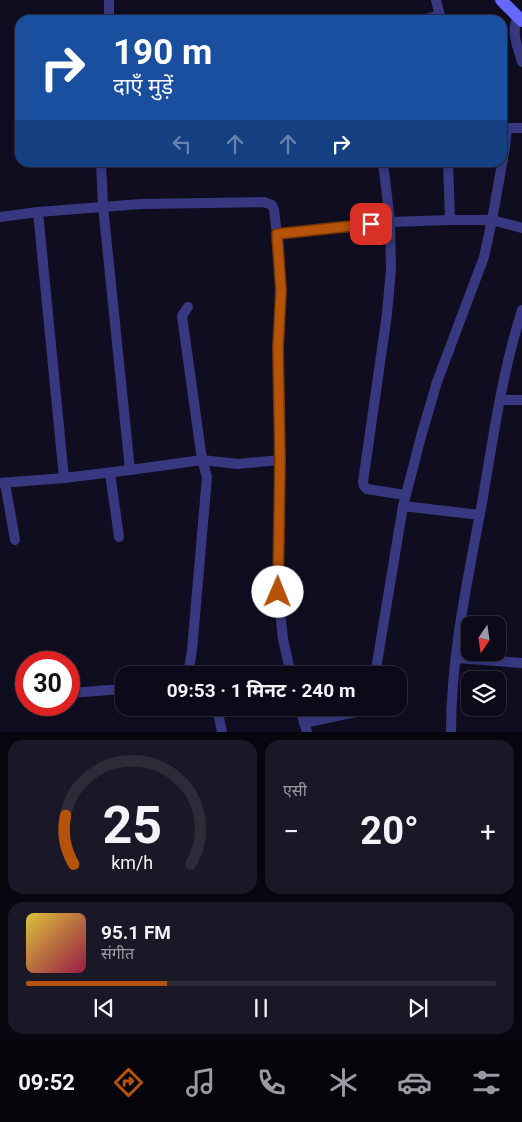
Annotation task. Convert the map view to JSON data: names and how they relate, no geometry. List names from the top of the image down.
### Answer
{
  "north": "bottom",
  "page": {
    "turn": ["190 m", "दाएँ मुड़ें"],
    "limit": "30",
    "trip": "09:53 · 1 मिनट · 240 m",
    "tile": "एसी",
    "heat": ["−", "20°", "+"],
    "song": ["95.1 FM", "संगीत"],
    "tabs": "09:52",
    "gauge": ["25", "km/h"]
  }
}
